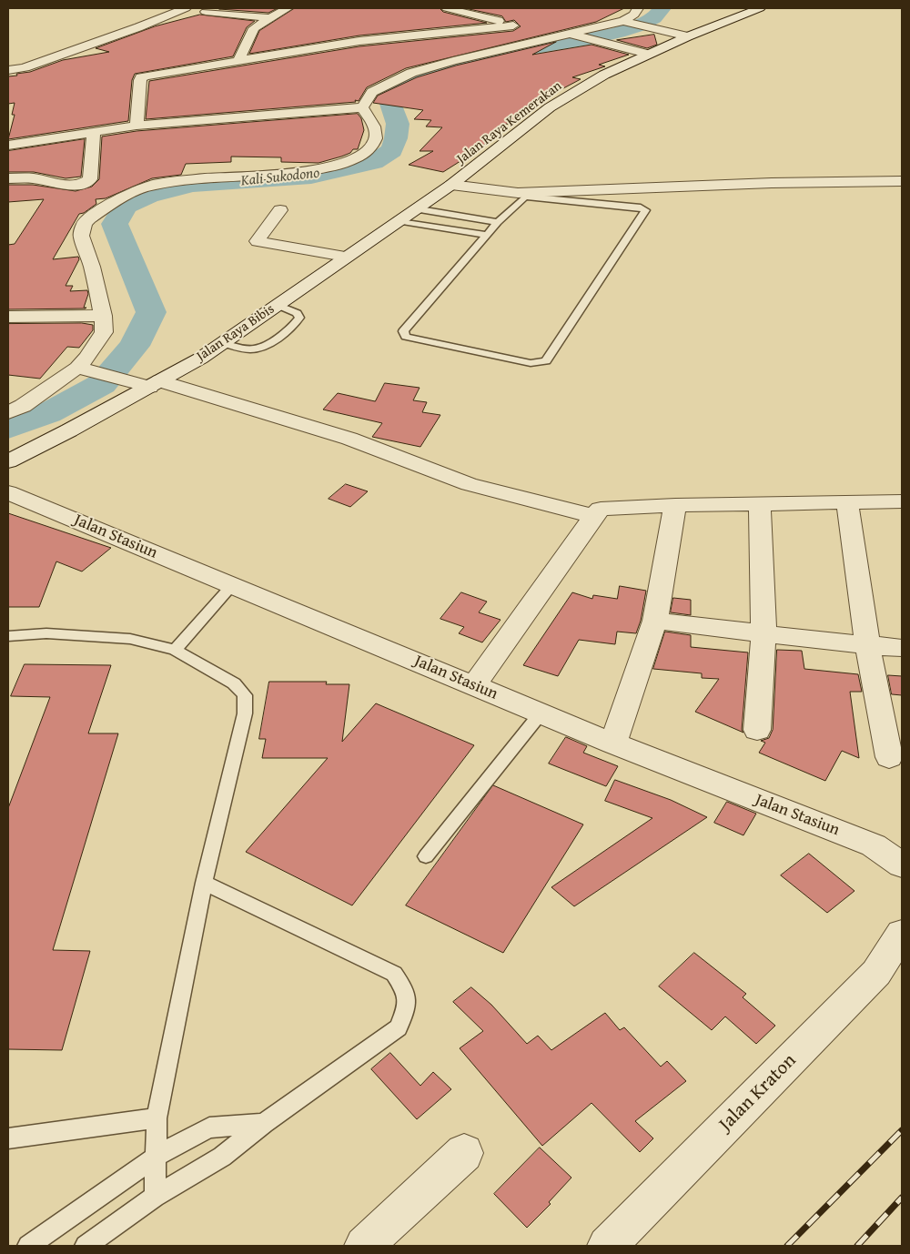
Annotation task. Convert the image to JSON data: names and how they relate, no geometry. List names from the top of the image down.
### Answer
{
  "streets": {
    "street": [
      "Jalan Raya Kemerakan",
      "Jalan Raya Bibis",
      "Jalan Stasiun",
      "Jalan Kraton"
    ]
  },
  "crossings": [
    ["Jalan Raya Kemerakan", "Jalan Raya Bibis"]
  ],
  "water": ["Kali Sukodono"]
}
